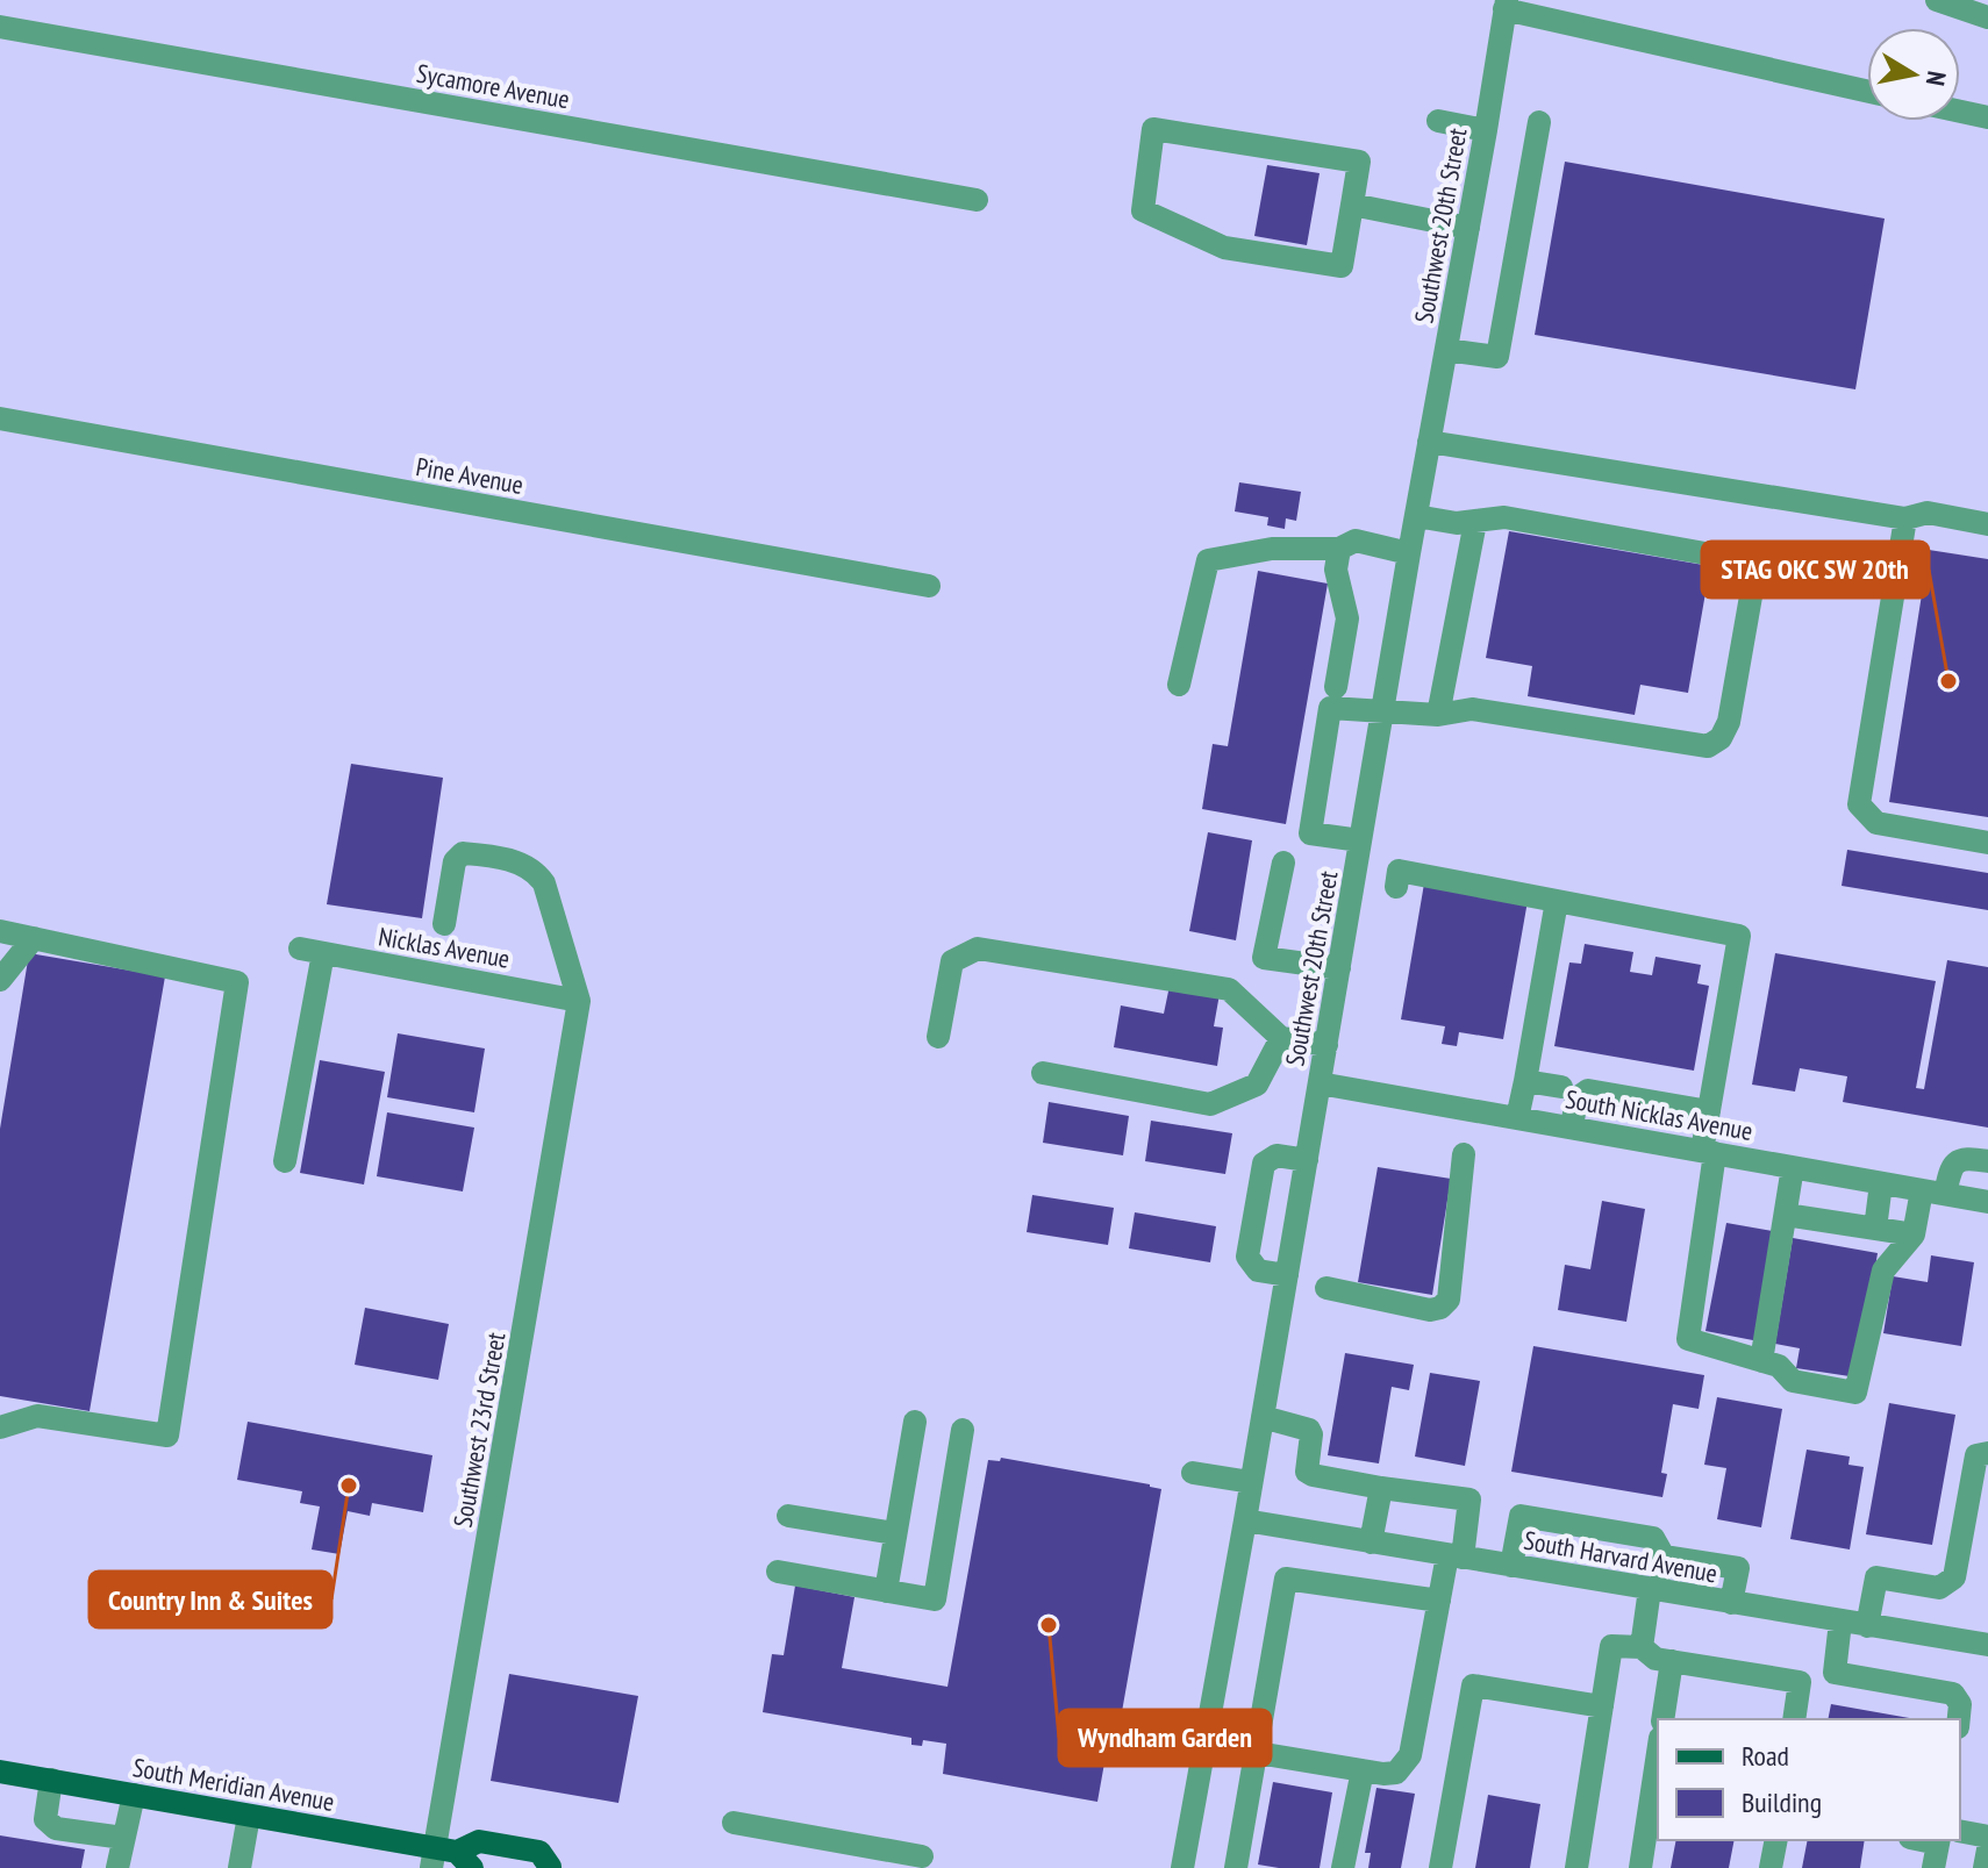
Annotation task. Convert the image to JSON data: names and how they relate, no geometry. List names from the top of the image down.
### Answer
{
  "streets": {
    "main road": ["South Meridian Avenue"],
    "street": [
      "Sycamore Avenue",
      "Southwest 20th Street",
      "Pine Avenue",
      "Nicklas Avenue",
      "South Nicklas Avenue",
      "Southwest 23rd Street",
      "South Harvard Avenue"
    ]
  },
  "crossings": [
    ["Southwest 20th Street", "South Nicklas Avenue"],
    ["Southwest 20th Street", "South Harvard Avenue"],
    ["Nicklas Avenue", "Southwest 23rd Street"],
    ["Southwest 23rd Street", "South Meridian Avenue"]
  ],
  "places": ["STAG OKC SW 20th", "Country Inn & Suites", "Wyndham Garden"],
  "legend": ["Road", "Building"],
  "north": "right"
}
